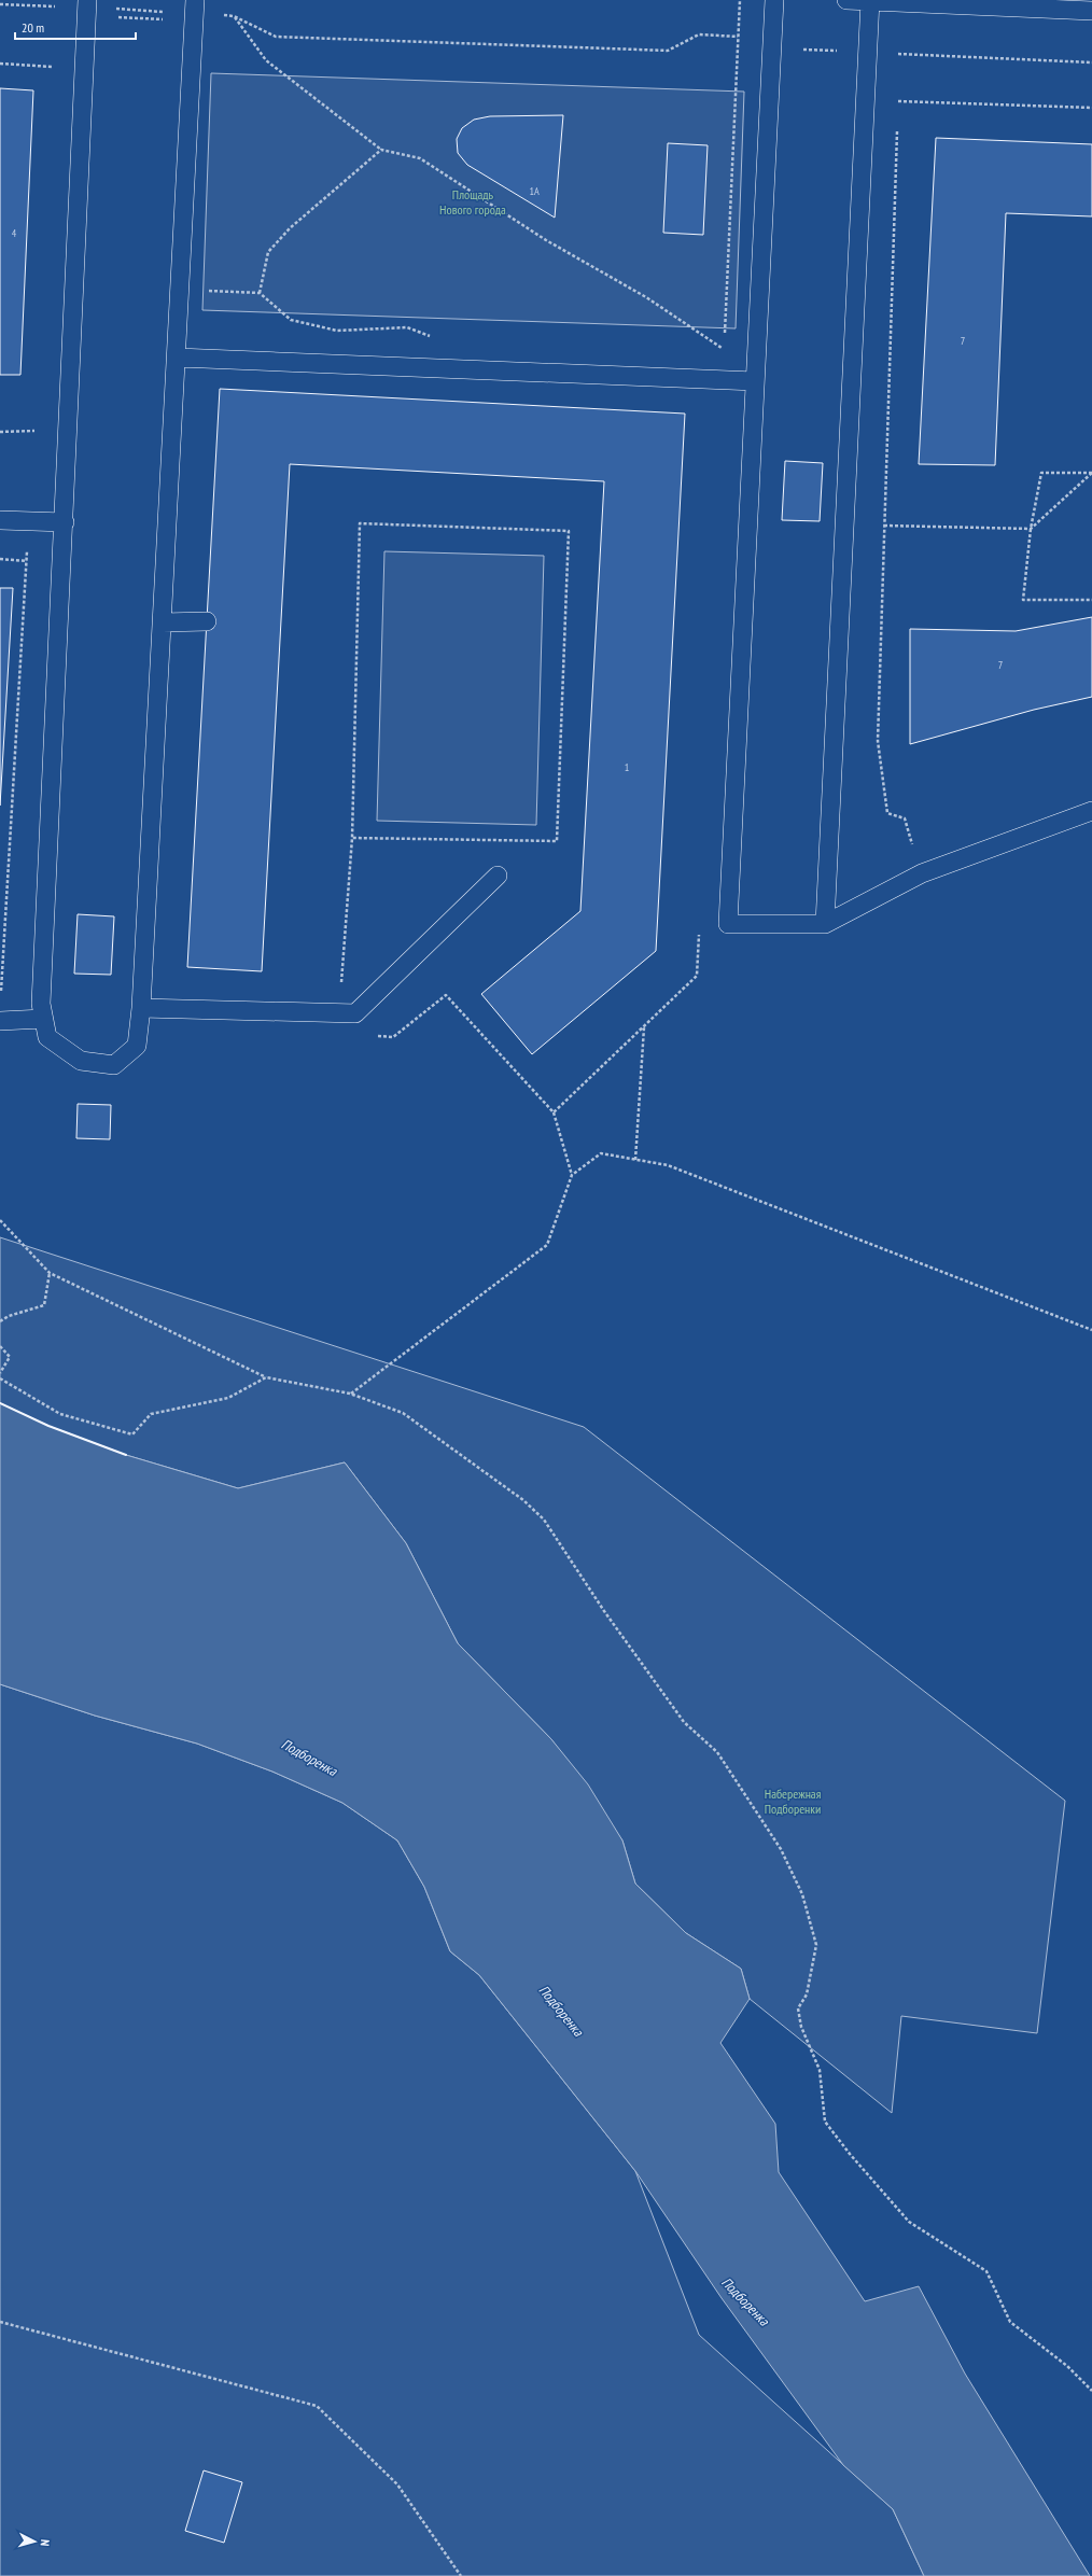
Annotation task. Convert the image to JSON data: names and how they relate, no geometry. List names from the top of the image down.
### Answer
{
  "water": ["Подборенка"],
  "parks": ["Площадь Нового города", "Набережная Подборенки"],
  "house_numbers": [
    "1А",
    "4",
    "7",
    "7",
    "1"
  ],
  "scale_bar": "20 m",
  "north": "right"
}
